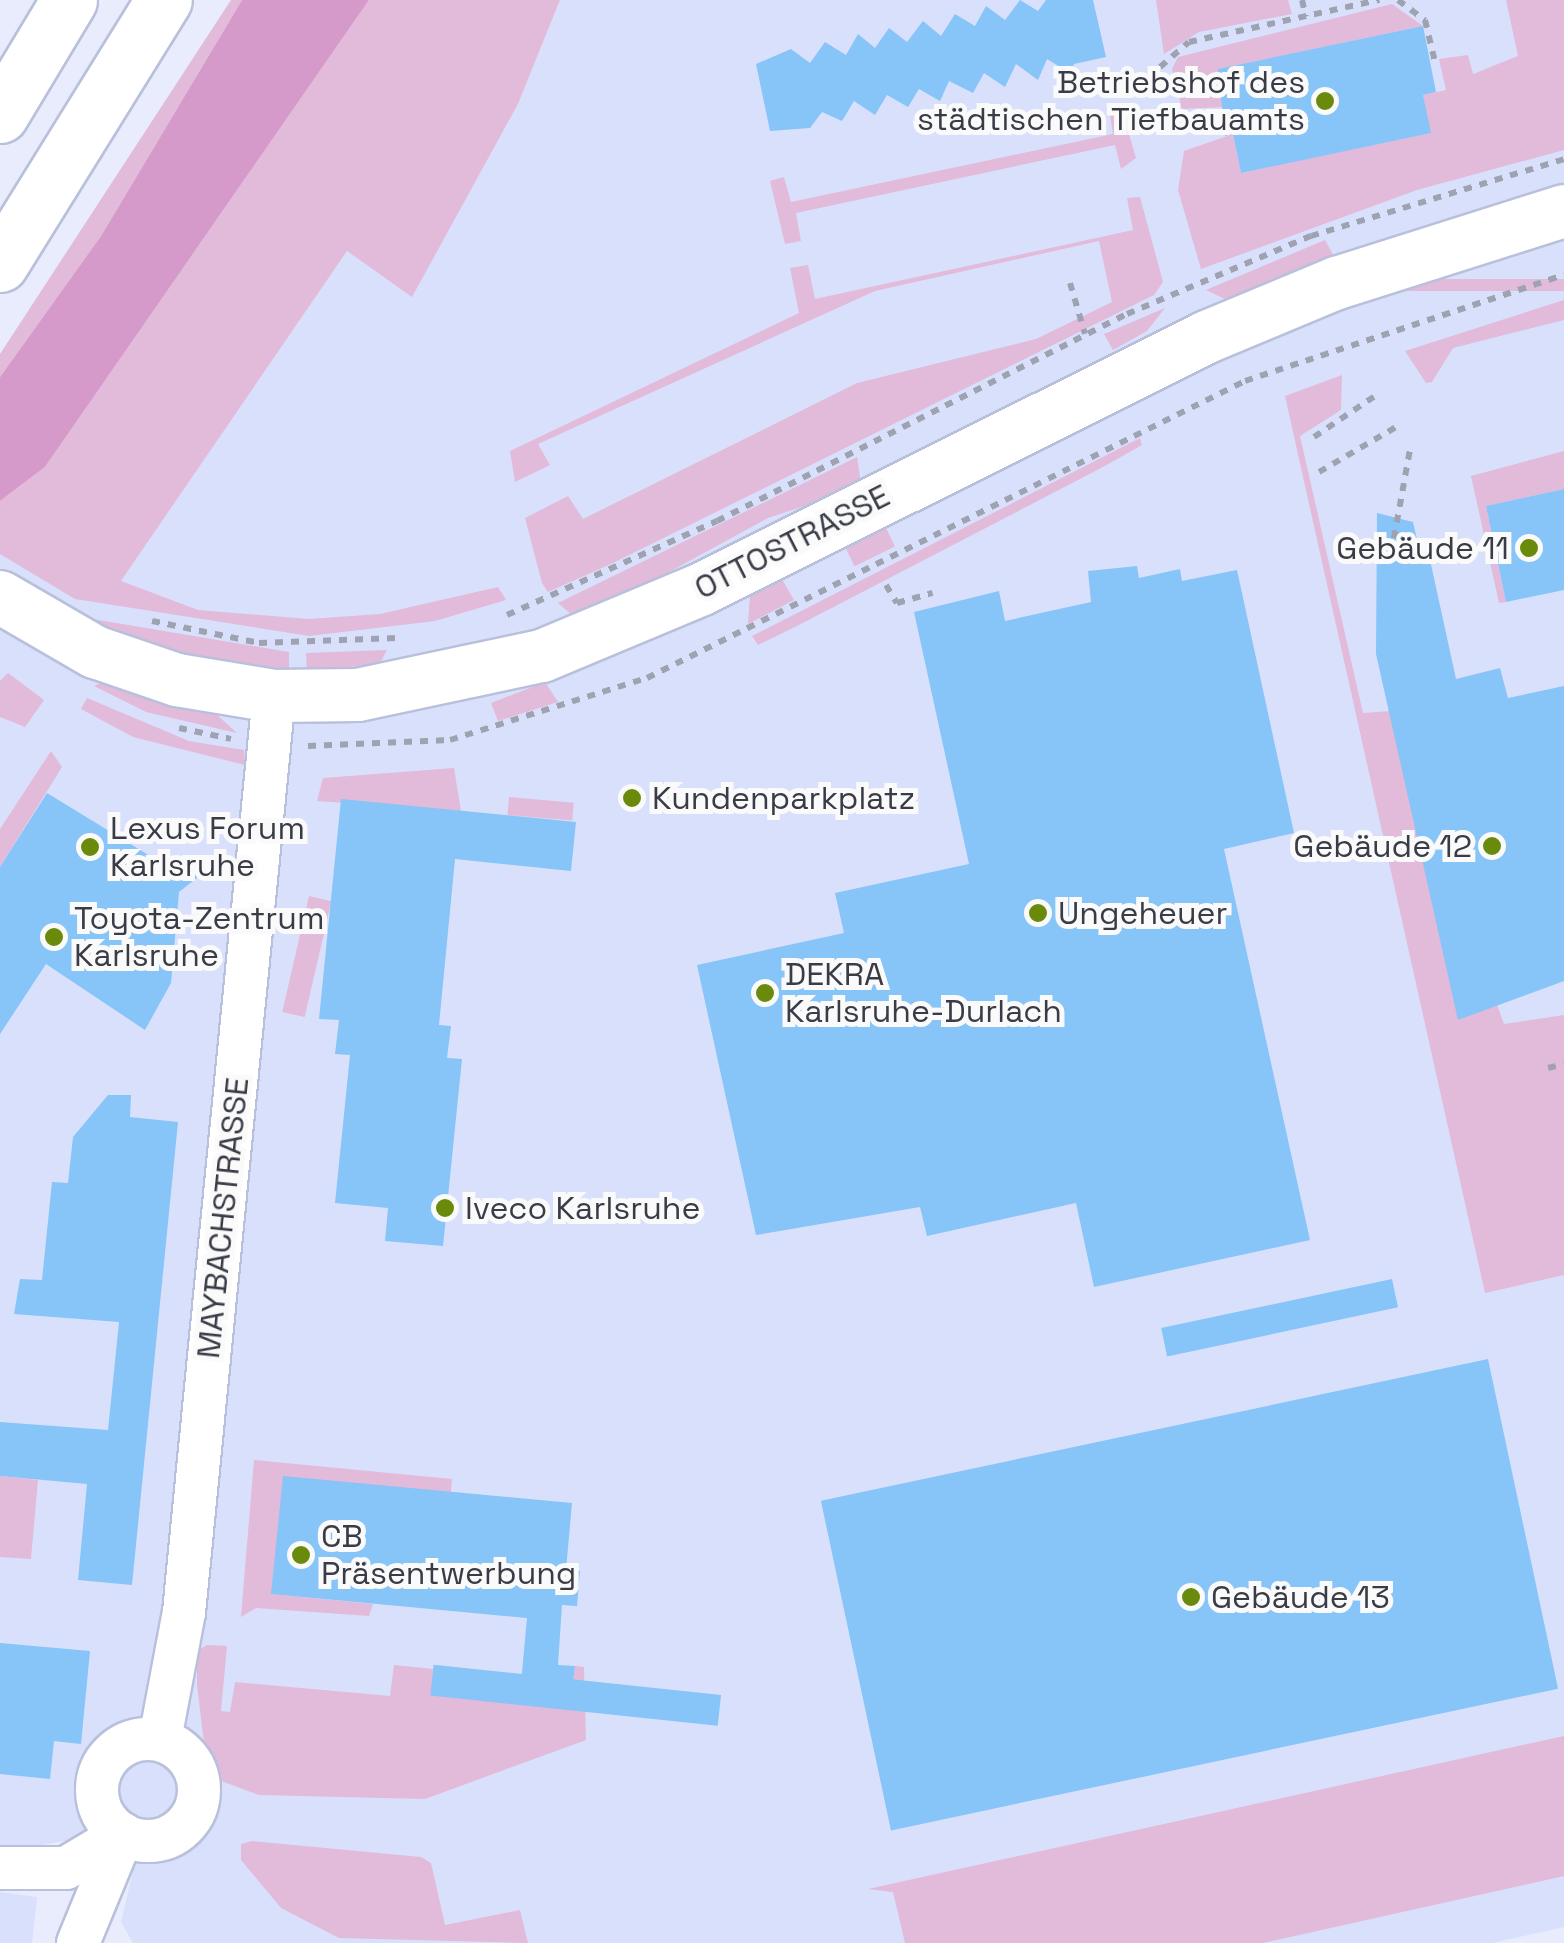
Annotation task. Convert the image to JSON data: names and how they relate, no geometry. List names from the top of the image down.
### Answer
{
  "streets": {
    "main road": ["OTTOSTRASSE"],
    "street": ["MAYBACHSTRASSE"]
  },
  "crossings": [
    ["OTTOSTRASSE", "MAYBACHSTRASSE"]
  ],
  "places": [
    "Betriebshof des städtischen Tiefbauamts",
    "Gebäude 11",
    "Kundenparkplatz",
    "Gebäude 12",
    "Lexus Forum Karlsruhe",
    "Ungeheuer",
    "Toyota-Zentrum Karlsruhe",
    "DEKRA Karlsruhe-Durlach",
    "Iveco Karlsruhe",
    "CB Präsentwerbung",
    "Gebäude 13"
  ]
}
